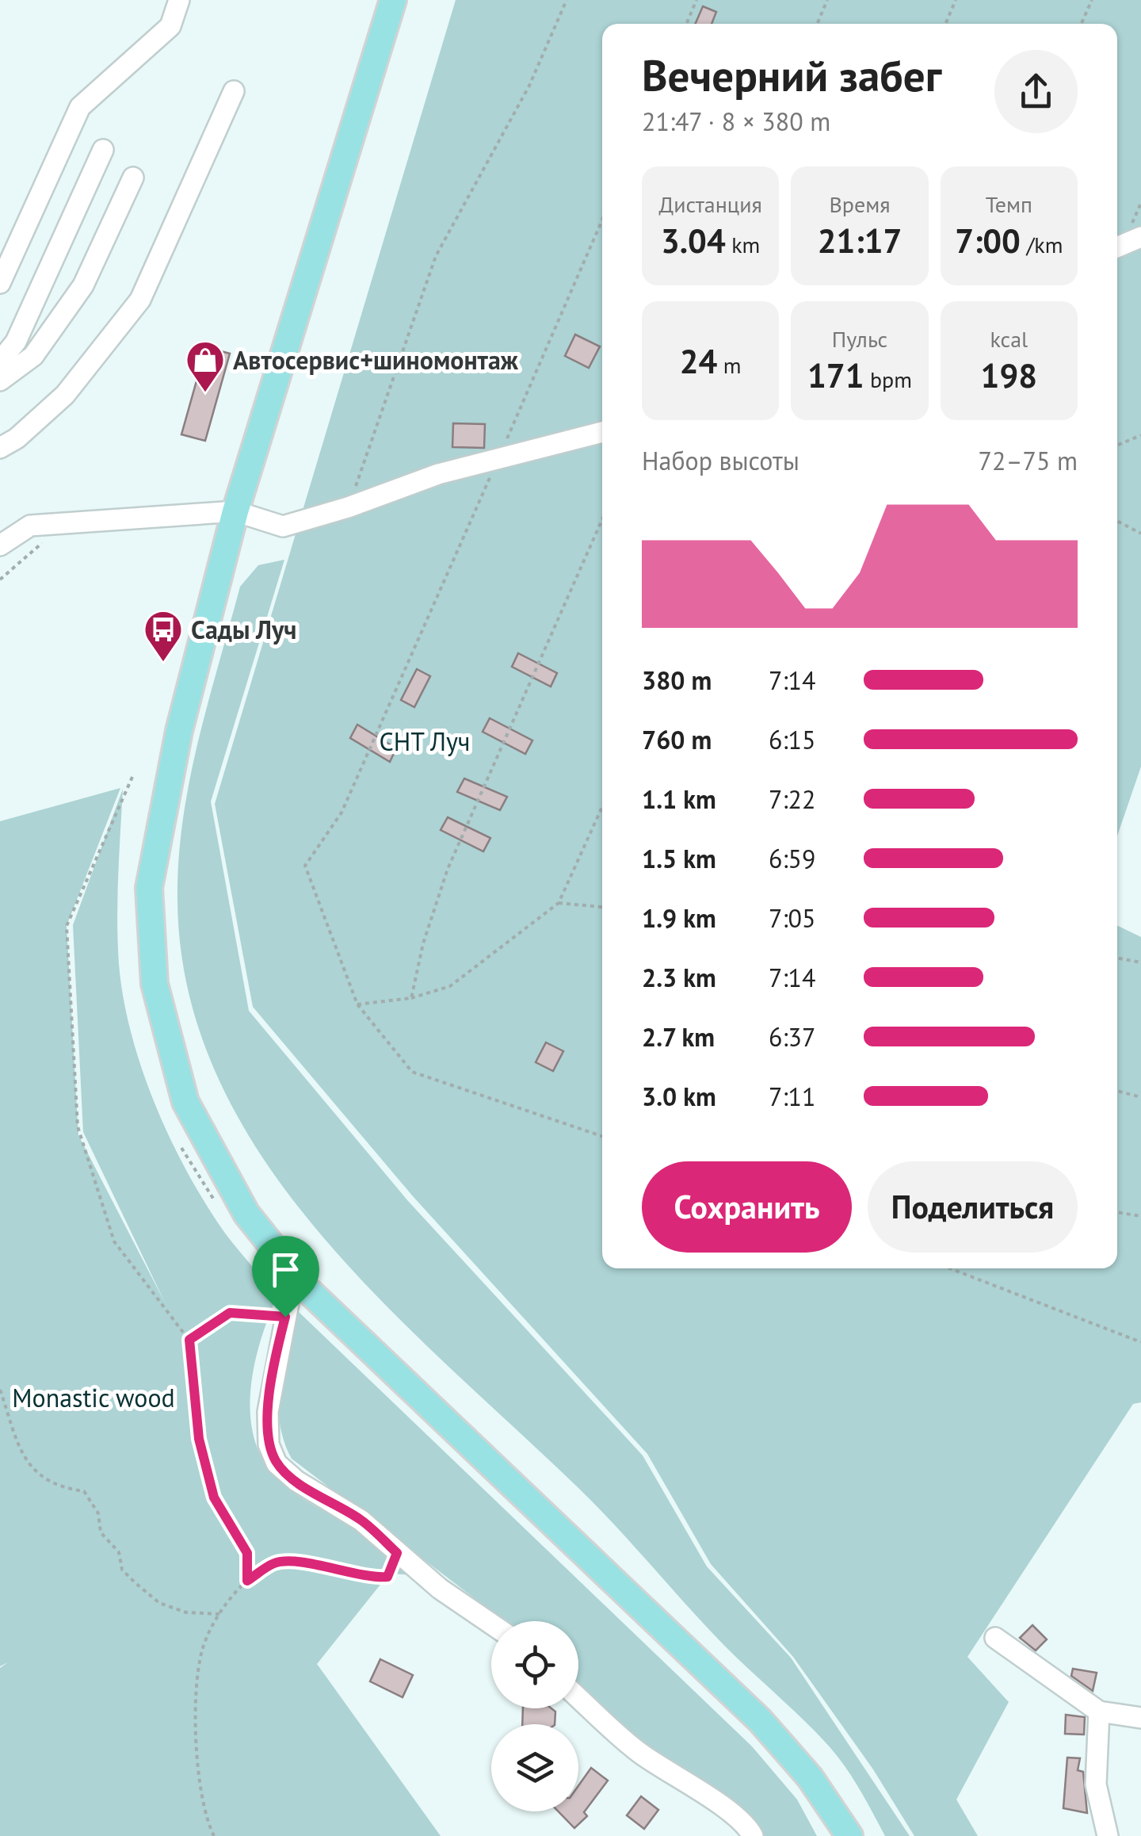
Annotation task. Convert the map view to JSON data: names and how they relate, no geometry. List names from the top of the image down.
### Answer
{
  "parks": ["СНТ Луч", "Monastic wood"],
  "places": {
    "shop": ["Автосервис+шиномонтаж"],
    "bus stop": ["Сады Луч"]
  },
  "page": {
    "heading": ["Вечерний забег", "21:47 · 8 × 380 m"],
    "stats": [
      ["Дистанция", "3.04 km"],
      ["Время", "21:17"],
      ["Темп", "7:00 /km"],
      ["24 m"],
      ["Пульс", "171 bpm"],
      ["kcal", "198"]
    ],
    "chart": ["Набор высоты", "72–75 m"],
    "list": [
      {
        "name": "380 m",
        "note": "7:14"
      },
      {
        "name": "760 m",
        "note": "6:15"
      },
      {
        "name": "1.1 km",
        "note": "7:22"
      },
      {
        "name": "1.5 km",
        "note": "6:59"
      },
      {
        "name": "1.9 km",
        "note": "7:05"
      },
      {
        "name": "2.3 km",
        "note": "7:14"
      },
      {
        "name": "2.7 km",
        "note": "6:37"
      },
      {
        "name": "3.0 km",
        "note": "7:11"
      }
    ],
    "buttons": ["Сохранить", "Поделиться"]
  }
}
